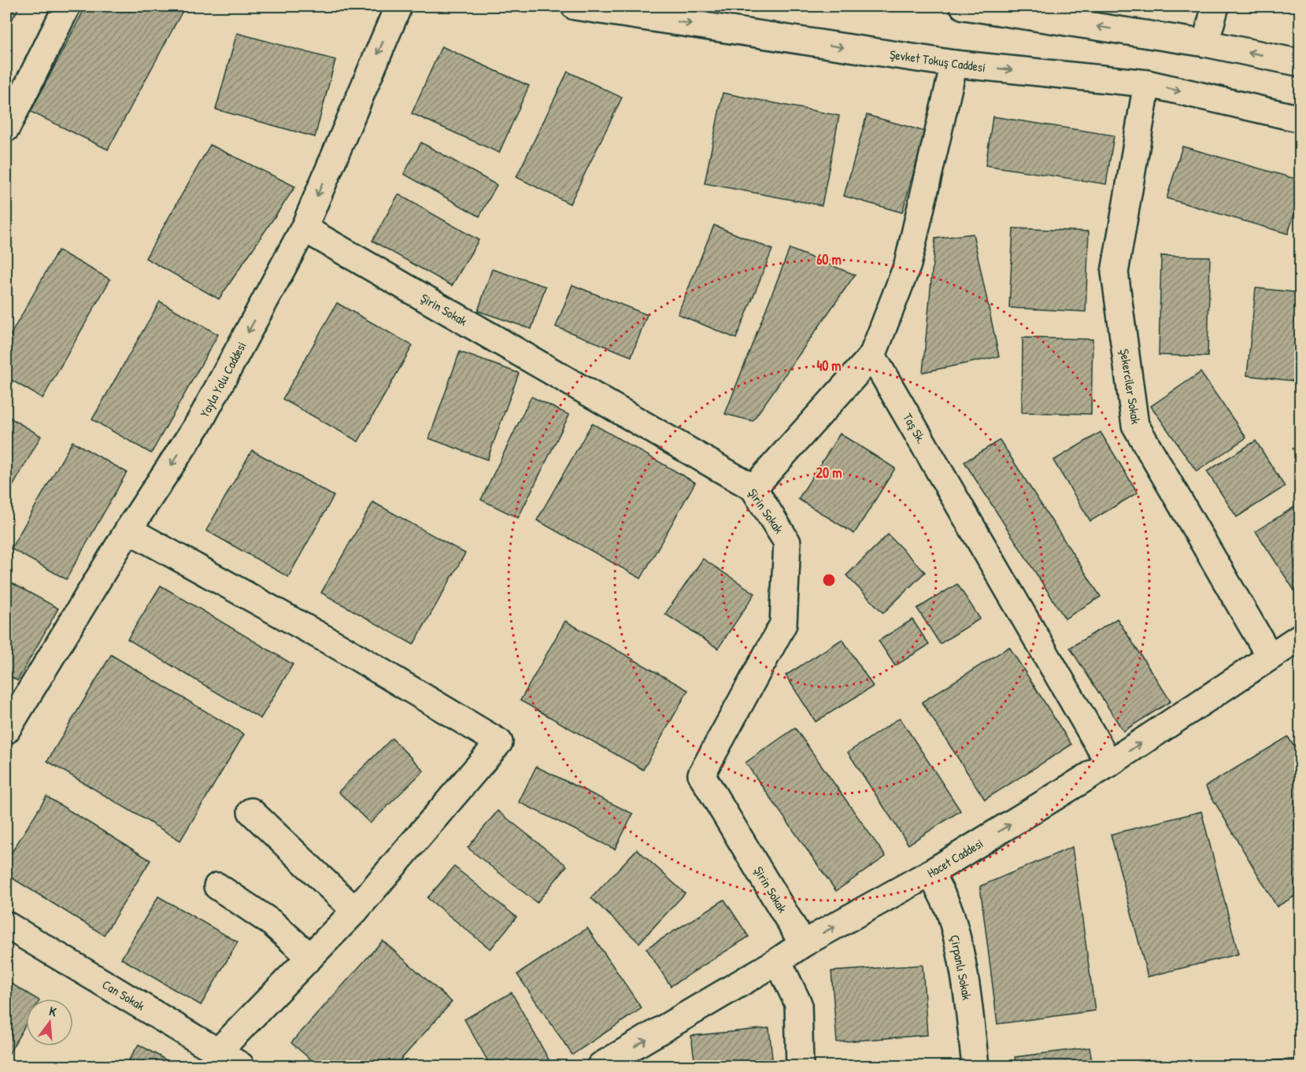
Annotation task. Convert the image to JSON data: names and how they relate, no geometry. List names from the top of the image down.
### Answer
{
  "streets": {
    "street": [
      "Şevket Tokuş Caddesi",
      "Şirin Sokak",
      "Yayla Yolu Caddesi",
      "Şekerciler Sokak",
      "Taş Sk.",
      "Hacet Caddesi",
      "Çirpanlı Sokak",
      "Can Sokak"
    ]
  },
  "crossings": [
    ["Şevket Tokuş Caddesi", "Şekerciler Sokak"],
    ["Şirin Sokak", "Yayla Yolu Caddesi"],
    ["Şirin Sokak", "Hacet Caddesi"],
    ["Şekerciler Sokak", "Hacet Caddesi"],
    ["Taş Sk.", "Hacet Caddesi"],
    ["Hacet Caddesi", "Çirpanlı Sokak"]
  ],
  "one_way": ["Yayla Yolu Caddesi", "Hacet Caddesi"],
  "north": "top",
  "rings": ["60 m", "40 m", "20 m"]
}
